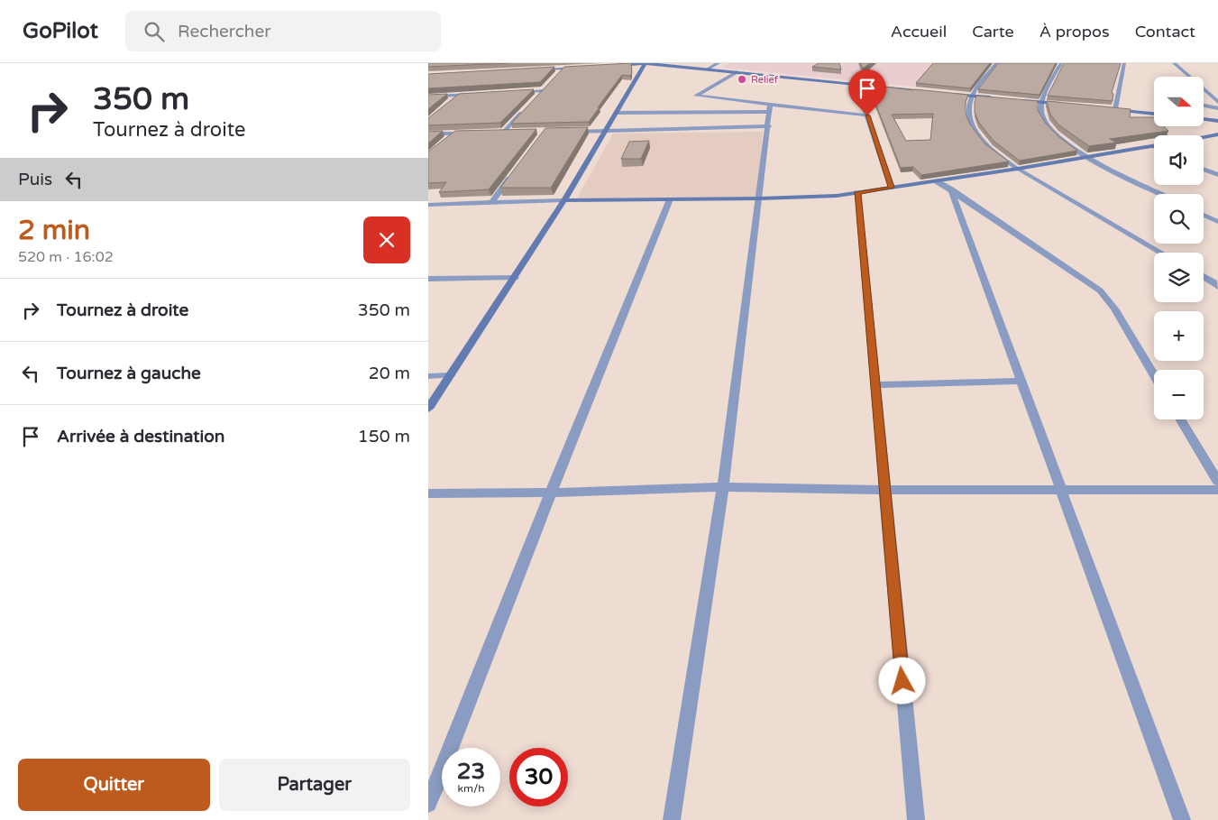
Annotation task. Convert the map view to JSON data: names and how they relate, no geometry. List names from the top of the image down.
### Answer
{
  "places": ["Relief"],
  "north": "right",
  "page": {
    "header": "GoPilot",
    "search": "Rechercher",
    "nav": [
      "Accueil",
      "Carte",
      "À propos",
      "Contact"
    ],
    "turn": ["350 m", "Tournez à droite"],
    "map_buttons": ["+", "−"],
    "then": "Puis",
    "heading": ["2 min", "520 m · 16:02"],
    "list": [
      {
        "name": "Tournez à droite",
        "value": "350 m"
      },
      {
        "name": "Tournez à gauche",
        "value": "20 m"
      },
      {
        "name": "Arrivée à destination",
        "value": "150 m"
      }
    ],
    "speed": "23 km/h",
    "limit": "30",
    "buttons": ["Quitter", "Partager"]
  }
}
